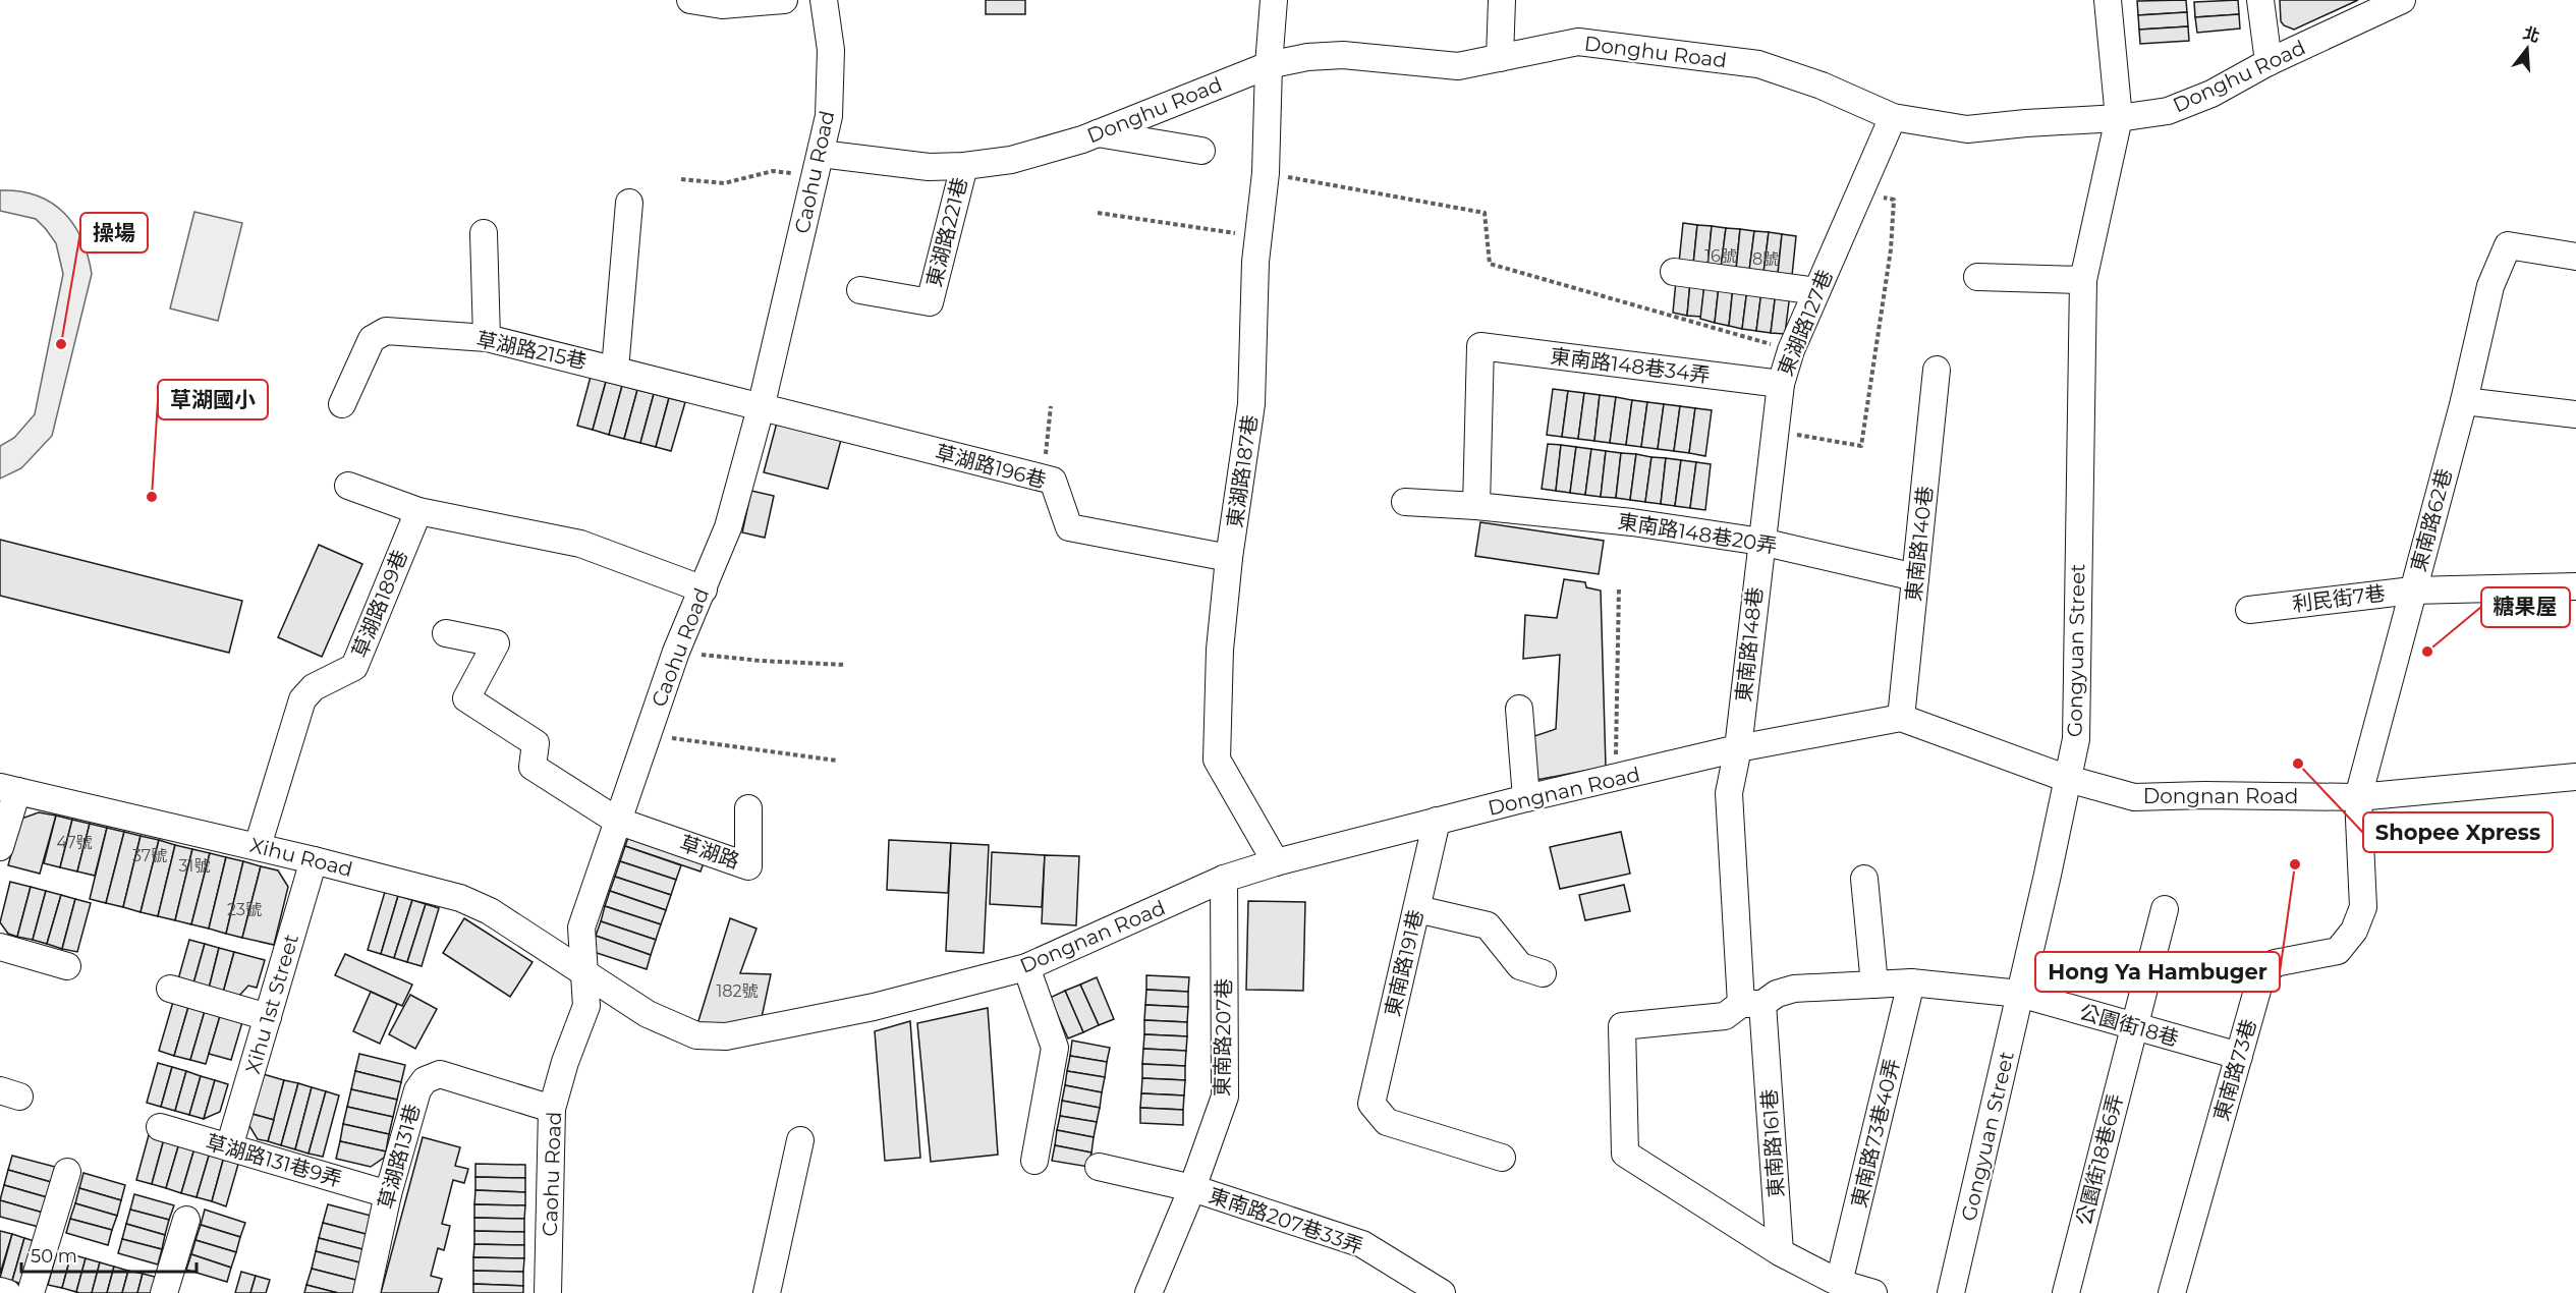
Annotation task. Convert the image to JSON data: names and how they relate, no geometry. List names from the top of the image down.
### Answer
{
  "streets": {
    "street": [
      "Donghu Road",
      "Caohu Road",
      "東湖路221巷",
      "東湖路127巷",
      "草湖路215巷",
      "東南路148巷34弄",
      "草湖路196巷",
      "東湖路187巷",
      "東南路62巷",
      "東南路148巷20弄",
      "東南路140巷",
      "利民街7巷",
      "草湖路189巷",
      "東南路148巷",
      "Gongyuan Street",
      "Dongnan Road",
      "草湖路",
      "Xihu Road",
      "東南路191巷",
      "Xihu 1st Street",
      "公園街18巷",
      "東南路207巷",
      "東南路73巷",
      "東南路73巷40弄",
      "東南路161巷",
      "草湖路131巷",
      "公園街18巷6弄",
      "草湖路131巷9弄",
      "東南路207巷33弄"
    ]
  },
  "crossings": [
    ["Donghu Road", "Caohu Road"],
    ["Donghu Road", "東湖路221巷"],
    ["Donghu Road", "東湖路127巷"],
    ["Donghu Road", "東湖路187巷"],
    ["Donghu Road", "Gongyuan Street"],
    ["Caohu Road", "草湖路215巷"],
    ["Caohu Road", "草湖路196巷"],
    ["Caohu Road", "Dongnan Road"],
    ["Caohu Road", "草湖路"],
    ["Caohu Road", "Xihu Road"],
    ["Caohu Road", "草湖路131巷"],
    ["東湖路127巷", "東南路148巷34弄"],
    ["東湖路127巷", "東南路148巷20弄"],
    ["東湖路127巷", "東南路148巷"],
    ["草湖路215巷", "草湖路196巷"],
    ["東南路148巷34弄", "東南路148巷20弄"],
    ["草湖路196巷", "東湖路187巷"],
    ["東湖路187巷", "Dongnan Road"],
    ["東南路62巷", "利民街7巷"],
    ["東南路62巷", "Dongnan Road"],
    ["東南路62巷", "東南路73巷"],
    ["東南路148巷20弄", "東南路140巷"],
    ["東南路148巷20弄", "東南路148巷"],
    ["東南路140巷", "Dongnan Road"],
    ["草湖路189巷", "Xihu Road"],
    ["東南路148巷", "Dongnan Road"],
    ["東南路148巷", "東南路161巷"],
    ["Gongyuan Street", "Dongnan Road"],
    ["Gongyuan Street", "公園街18巷"],
    ["Dongnan Road", "Xihu Road"],
    ["Dongnan Road", "東南路191巷"],
    ["Dongnan Road", "東南路207巷"],
    ["Dongnan Road", "東南路73巷"],
    ["Dongnan Road", "東南路161巷"],
    ["Xihu Road", "Xihu 1st Street"],
    ["Xihu 1st Street", "草湖路131巷9弄"],
    ["公園街18巷", "東南路73巷"],
    ["公園街18巷", "東南路73巷40弄"],
    ["公園街18巷", "東南路161巷"],
    ["公園街18巷", "公園街18巷6弄"],
    ["東南路207巷", "東南路207巷33弄"],
    ["草湖路131巷", "草湖路131巷9弄"]
  ],
  "places": [
    "操場",
    "草湖國小",
    "糖果屋",
    "Shopee Xpress",
    "Hong Ya Hambuger"
  ],
  "house_numbers": [
    "16號",
    "8號",
    "47號",
    "37號",
    "31號",
    "23號",
    "182號"
  ],
  "scale_bar": "50 m",
  "north": "top"
}
